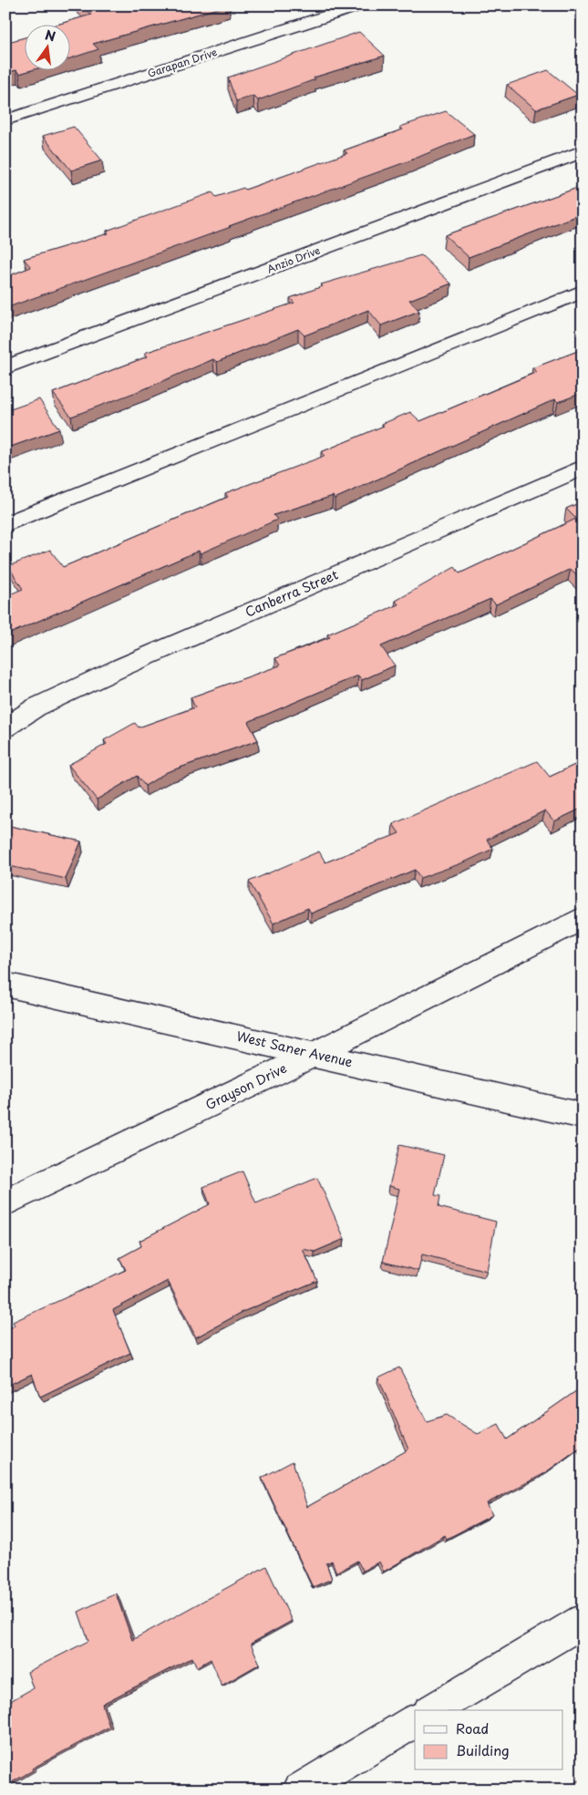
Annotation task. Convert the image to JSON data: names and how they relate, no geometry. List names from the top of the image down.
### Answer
{
  "streets": {
    "street": [
      "Garapan Drive",
      "Anzio Drive",
      "Canberra Street",
      "West Saner Avenue",
      "Grayson Drive"
    ]
  },
  "crossings": [
    ["West Saner Avenue", "Grayson Drive"]
  ],
  "legend": ["Road", "Building"],
  "north": "top"
}
